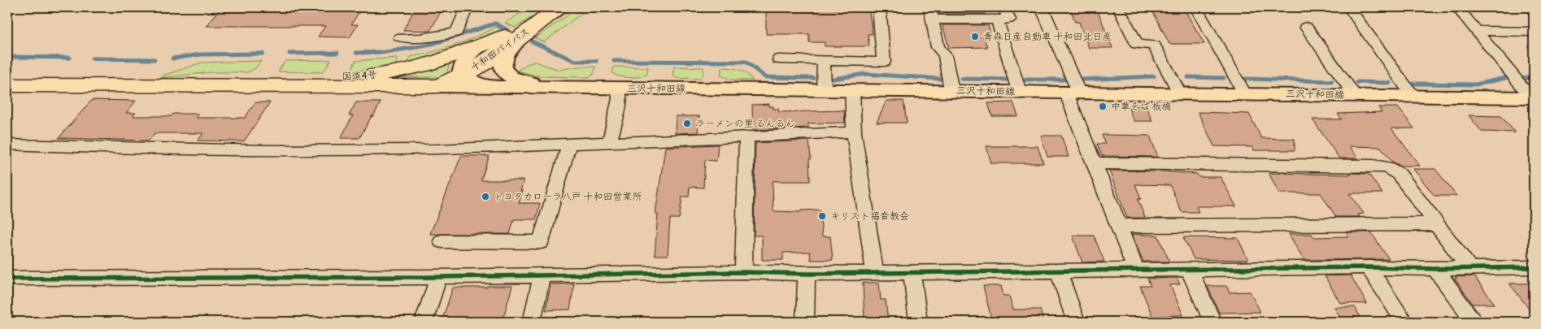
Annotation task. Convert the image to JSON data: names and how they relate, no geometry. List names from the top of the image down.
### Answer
{
  "streets": {
    "highway": ["十和田バイパス", "国道4号"],
    "main road": ["三沢十和田線"]
  },
  "crossings": [
    ["十和田バイパス", "国道4号"],
    ["十和田バイパス", "三沢十和田線"],
    ["国道4号", "三沢十和田線"]
  ],
  "places": [
    "青森日産自動車 十和田北日産",
    "中華そば 板橋",
    "ラーメンの里 るんるん",
    "トヨタカローラ八戸 十和田営業所",
    "キリスト福音教会"
  ]
}
